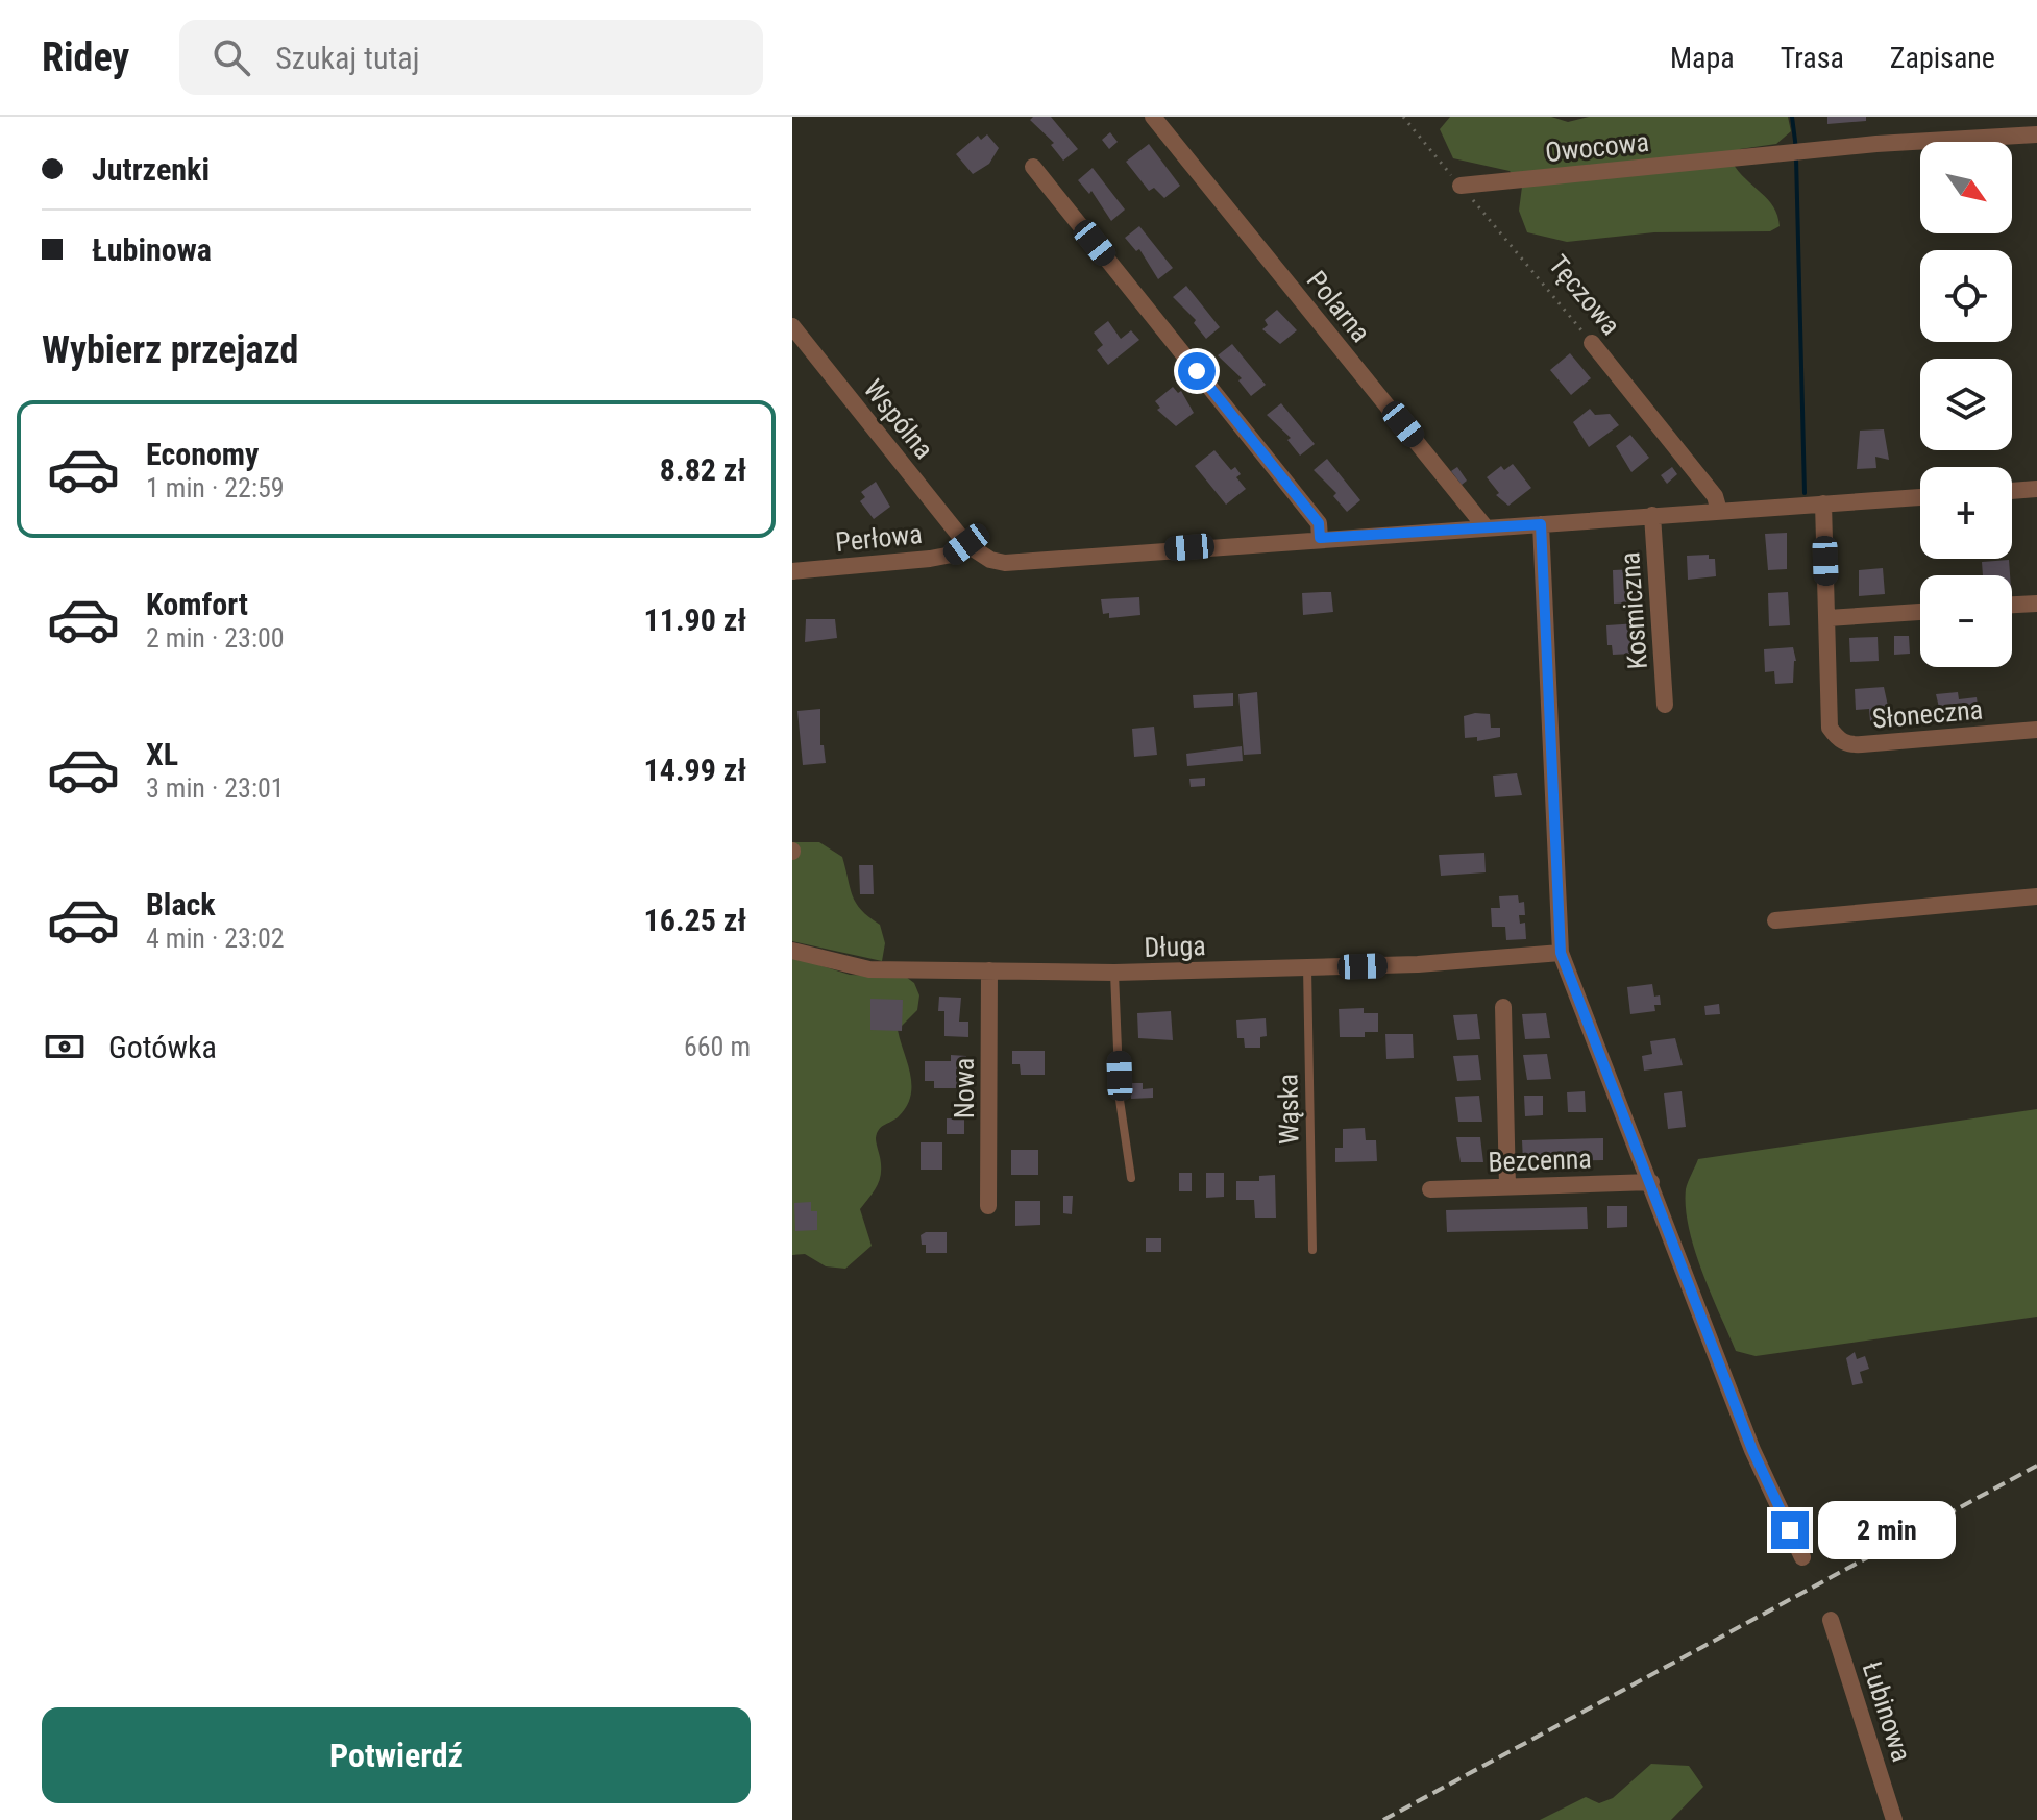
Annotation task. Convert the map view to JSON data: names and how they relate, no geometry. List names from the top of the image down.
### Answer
{
  "streets": {
    "street": [
      "Owocowa",
      "Tęczowa",
      "Polarna",
      "Wspólna",
      "Perłowa",
      "Kosmiczna",
      "Słoneczna",
      "Długa",
      "Nowa",
      "Bezcenna",
      "Łubinowa"
    ],
    "lane": ["Wąska"]
  },
  "crossings": [
    ["Owocowa", "Tęczowa"],
    ["Wspólna", "Perłowa"],
    ["Długa", "Nowa"],
    ["Długa", "Wąska"]
  ],
  "north": "bottom right",
  "page": {
    "header": "Ridey",
    "search": "Szukaj tutaj",
    "nav": ["Mapa", "Trasa", "Zapisane"],
    "banner": ["Jutrzenki", "Łubinowa"],
    "map_buttons": ["+", "−"],
    "heading": "Wybierz przejazd",
    "list": [
      {
        "name": "Economy",
        "note": "1 min · 22:59",
        "value": "8.82 zł"
      },
      {
        "name": "Komfort",
        "note": "2 min · 23:00",
        "value": "11.90 zł"
      },
      {
        "name": "XL",
        "note": "3 min · 23:01",
        "value": "14.99 zł"
      },
      {
        "name": "Black",
        "note": "4 min · 23:02",
        "value": "16.25 zł"
      }
    ],
    "pay": ["Gotówka", "660 m"],
    "bubble": "2 min",
    "buttons": "Potwierdź"
  }
}
